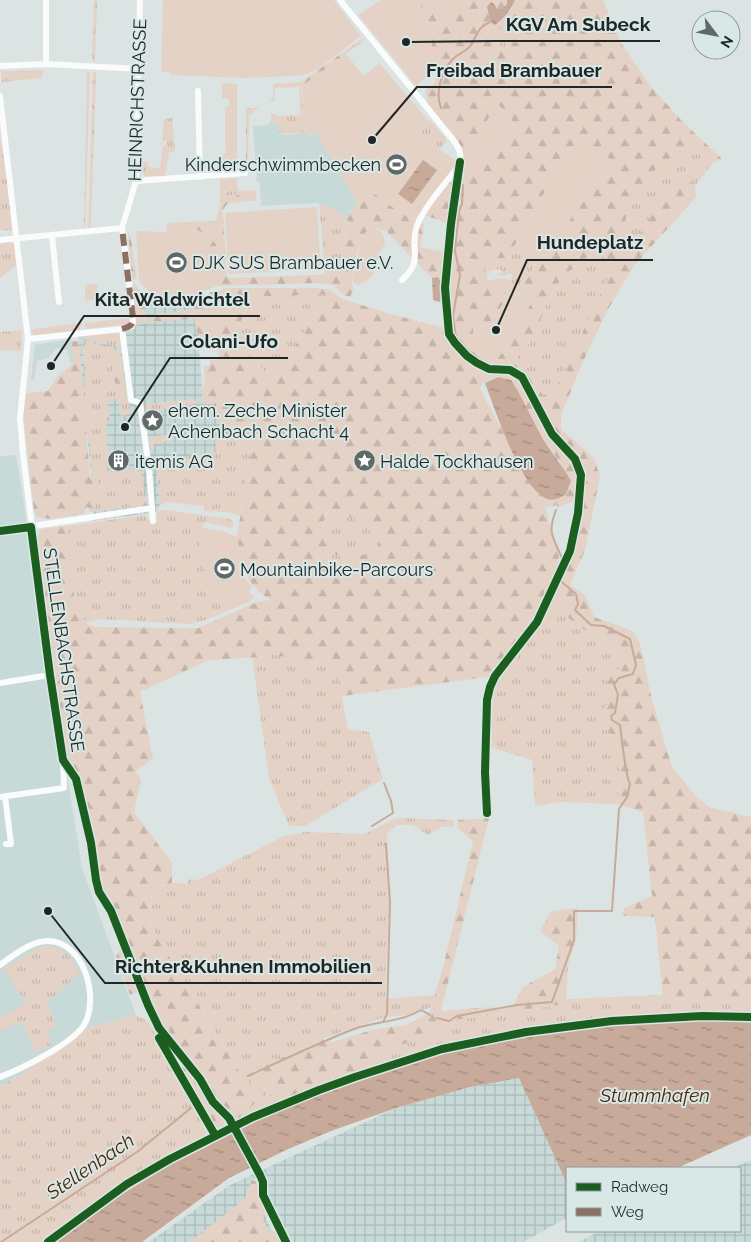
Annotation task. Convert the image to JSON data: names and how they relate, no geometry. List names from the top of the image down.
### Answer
{
  "streets": {
    "street": ["HEINRICHSTRASSE", "STELLENBACHSTRASSE"]
  },
  "water": ["Stummhafen", "Stellenbach"],
  "places": {
    "other": [
      "KGV Am Subeck",
      "Freibad Brambauer",
      "Hundeplatz",
      "Kita Waldwichtel",
      "Colani-Ufo",
      "Richter&Kuhnen Immobilien"
    ],
    "sports": ["Kinderschwimmbecken", "DJK SUS Brambauer e.V.", "Mountainbike-Parcours"],
    "place": ["ehem. Zeche Minister Achenbach Schacht 4", "Halde Tockhausen"],
    "building": ["itemis AG"]
  },
  "legend": ["Radweg", "Weg"],
  "north": "bottom right"
}
